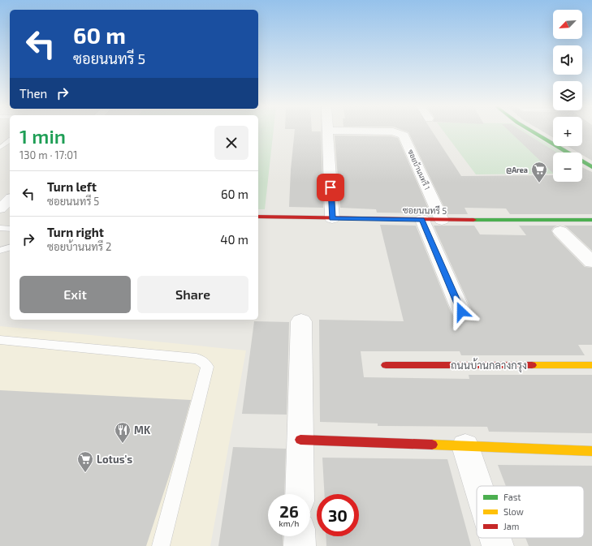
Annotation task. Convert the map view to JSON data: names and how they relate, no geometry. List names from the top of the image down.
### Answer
{
  "streets": {
    "street": ["ซอยบ้านนทรี 1", "ซอยนนทรี 5", "ถนนบ้านกลางกรุง"]
  },
  "crossings": [
    ["ซอยบ้านนทรี 1", "ซอยนนทรี 5"]
  ],
  "places": {
    "supermarket": ["@Area", "Lotus's"],
    "restaurant": ["MK"]
  },
  "legend": ["Fast", "Slow", "Jam"],
  "north": "bottom left",
  "page": {
    "map_buttons": ["+", "−"],
    "turn": ["60 m", "ซอยนนทรี 5"],
    "then": "Then",
    "heading": ["1 min", "130 m · 17:01"],
    "list": [
      {
        "name": "Turn left",
        "note": "ซอยนนทรี 5",
        "value": "60 m"
      },
      {
        "name": "Turn right",
        "note": "ซอยบ้านนทรี 2",
        "value": "40 m"
      }
    ],
    "buttons": ["Exit", "Share"],
    "speed": "26 km/h",
    "limit": "30"
  }
}
